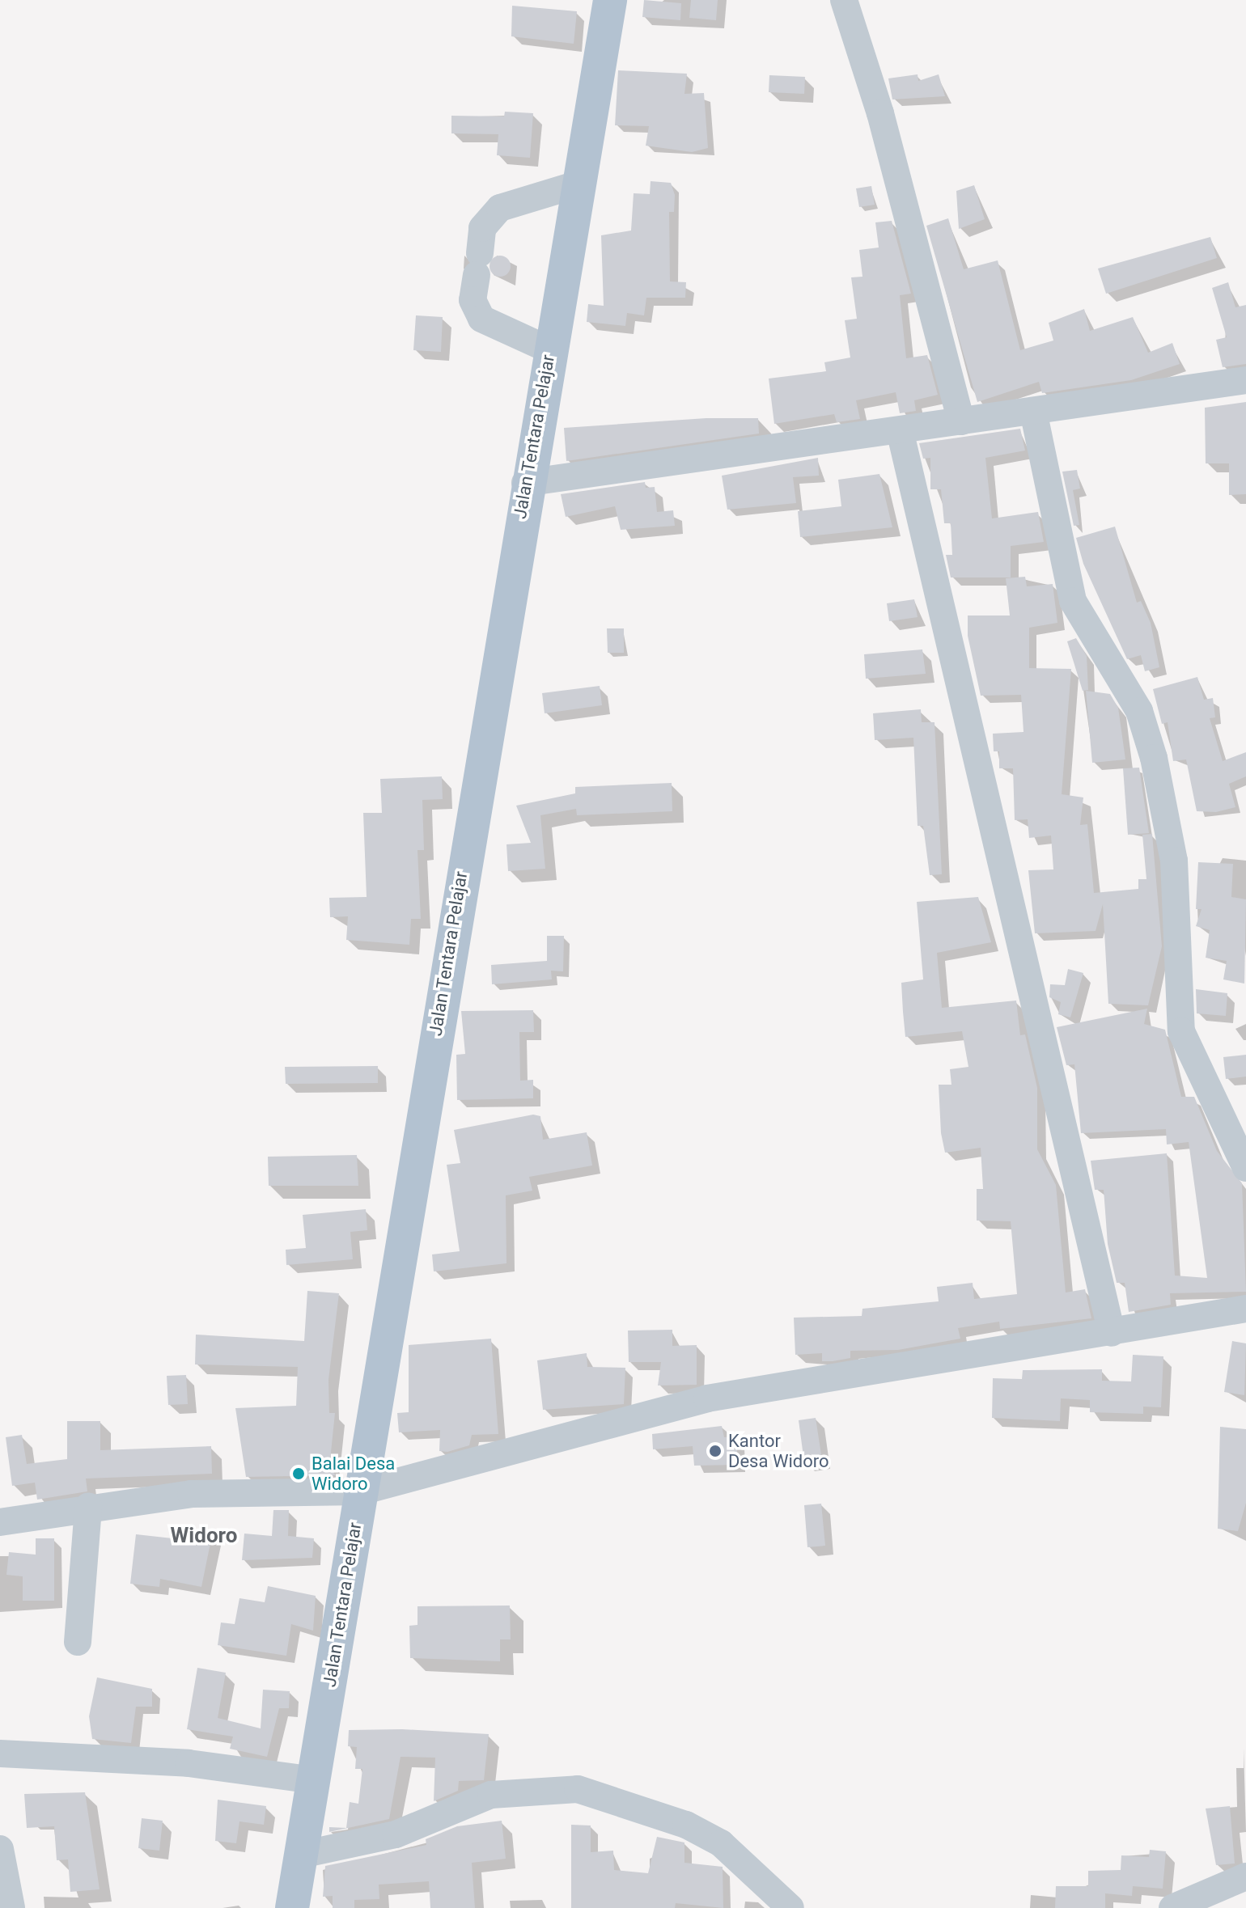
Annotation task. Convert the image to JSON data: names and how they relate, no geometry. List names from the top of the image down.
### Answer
{
  "streets": {
    "main road": ["Jalan Tentara Pelajar"]
  },
  "districts": ["Widoro"],
  "places": ["Kantor Desa Widoro", "Balai Desa Widoro"]
}
